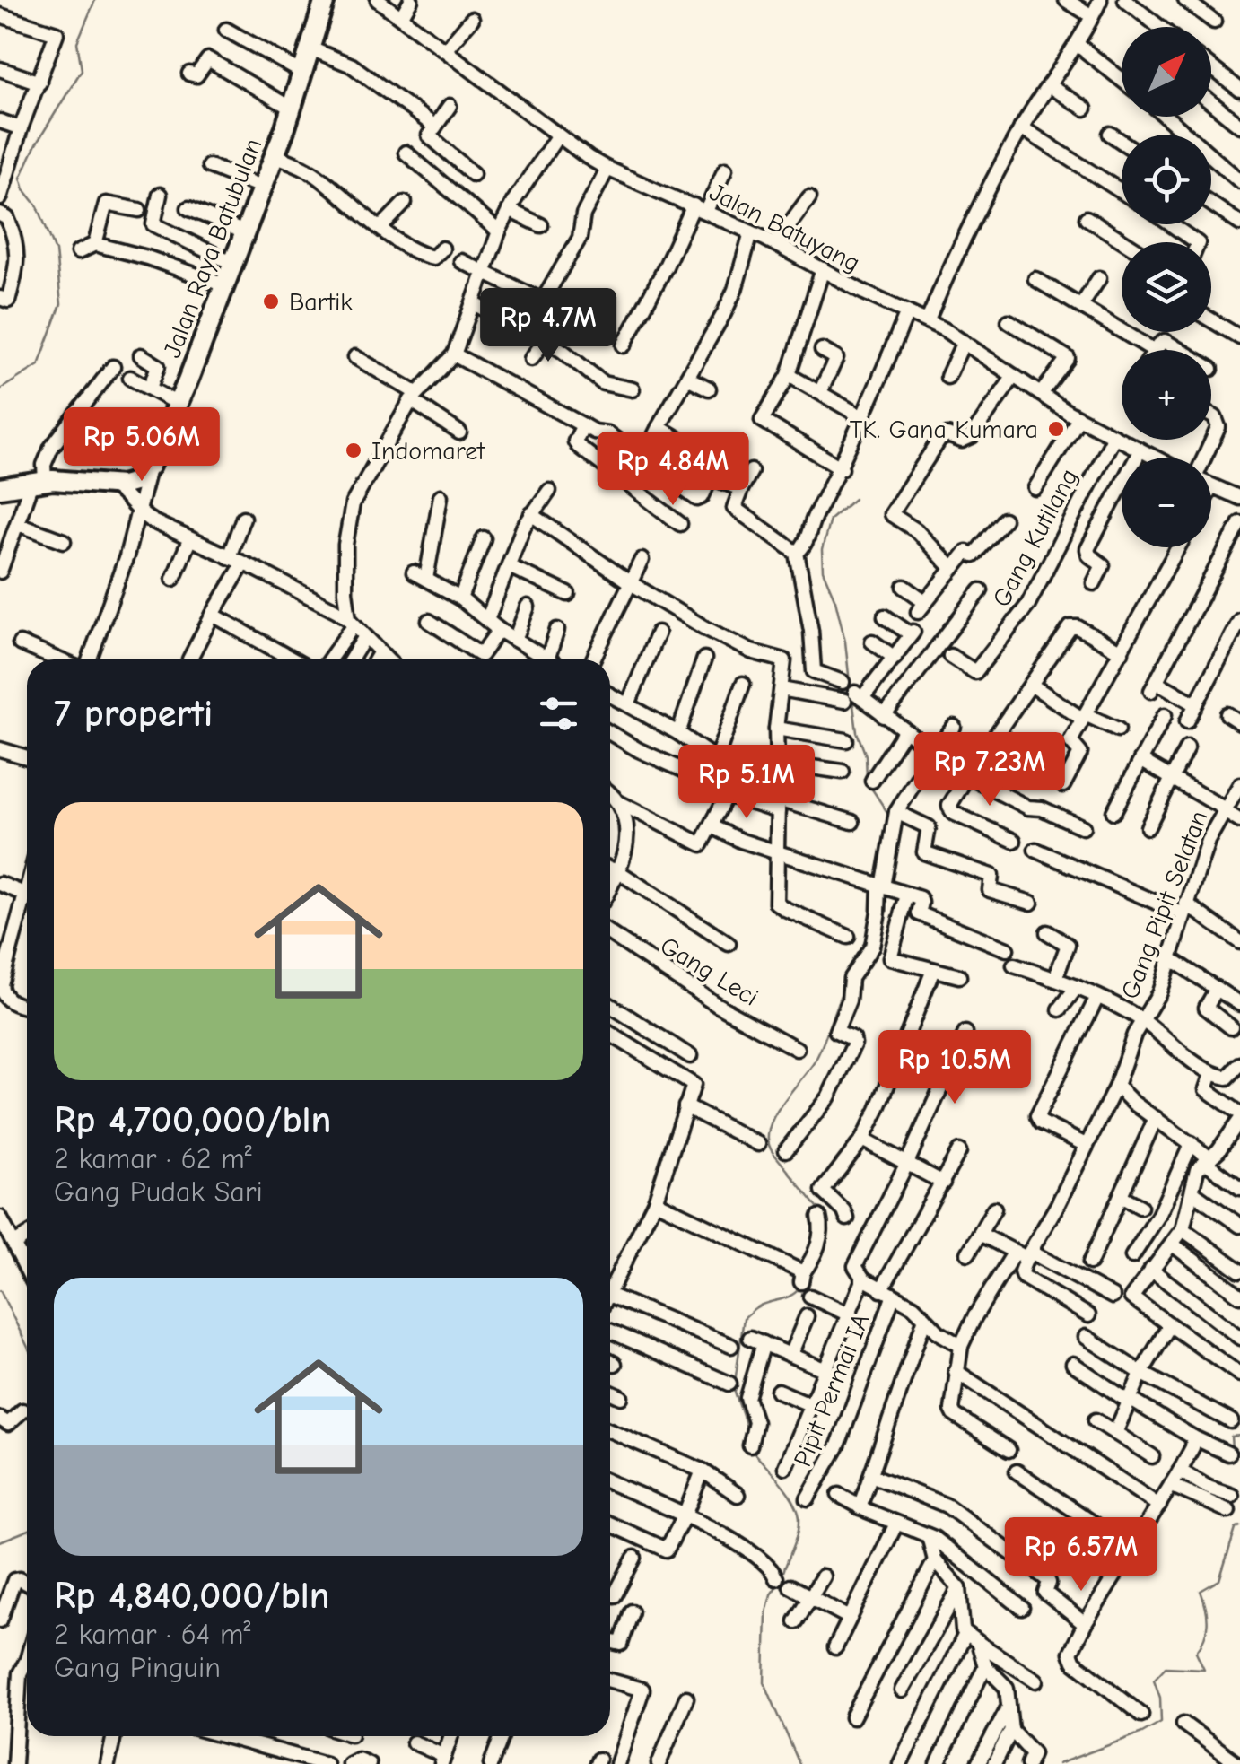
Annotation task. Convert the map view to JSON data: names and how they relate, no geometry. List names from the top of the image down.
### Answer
{
  "streets": {
    "highway": ["Jalan Raya Batubulan"],
    "street": [
      "Jalan Batuyang",
      "Gang Kutilang",
      "Gang Pipit Selatan",
      "Gang Leci",
      "Pipit Permai IA"
    ]
  },
  "crossings": [
    ["Jalan Batuyang", "Gang Kutilang"]
  ],
  "places": ["Bartik", "TK. Gana Kumara", "Indomaret"],
  "north": "top right",
  "page": {
    "map_buttons": ["+", "−"],
    "price": [
      "Rp 4.7M",
      "Rp 5.06M",
      "Rp 4.84M",
      "Rp 7.23M",
      "Rp 5.1M",
      "Rp 10.5M",
      "Rp 6.57M"
    ],
    "heading": "7 properti",
    "list": [
      {
        "name": "Rp 4,700,000/bln",
        "note": "2 kamar · 62 m² · Gang Pudak Sari"
      },
      {
        "name": "Rp 4,840,000/bln",
        "note": "2 kamar · 64 m² · Gang Pinguin"
      }
    ]
  }
}
